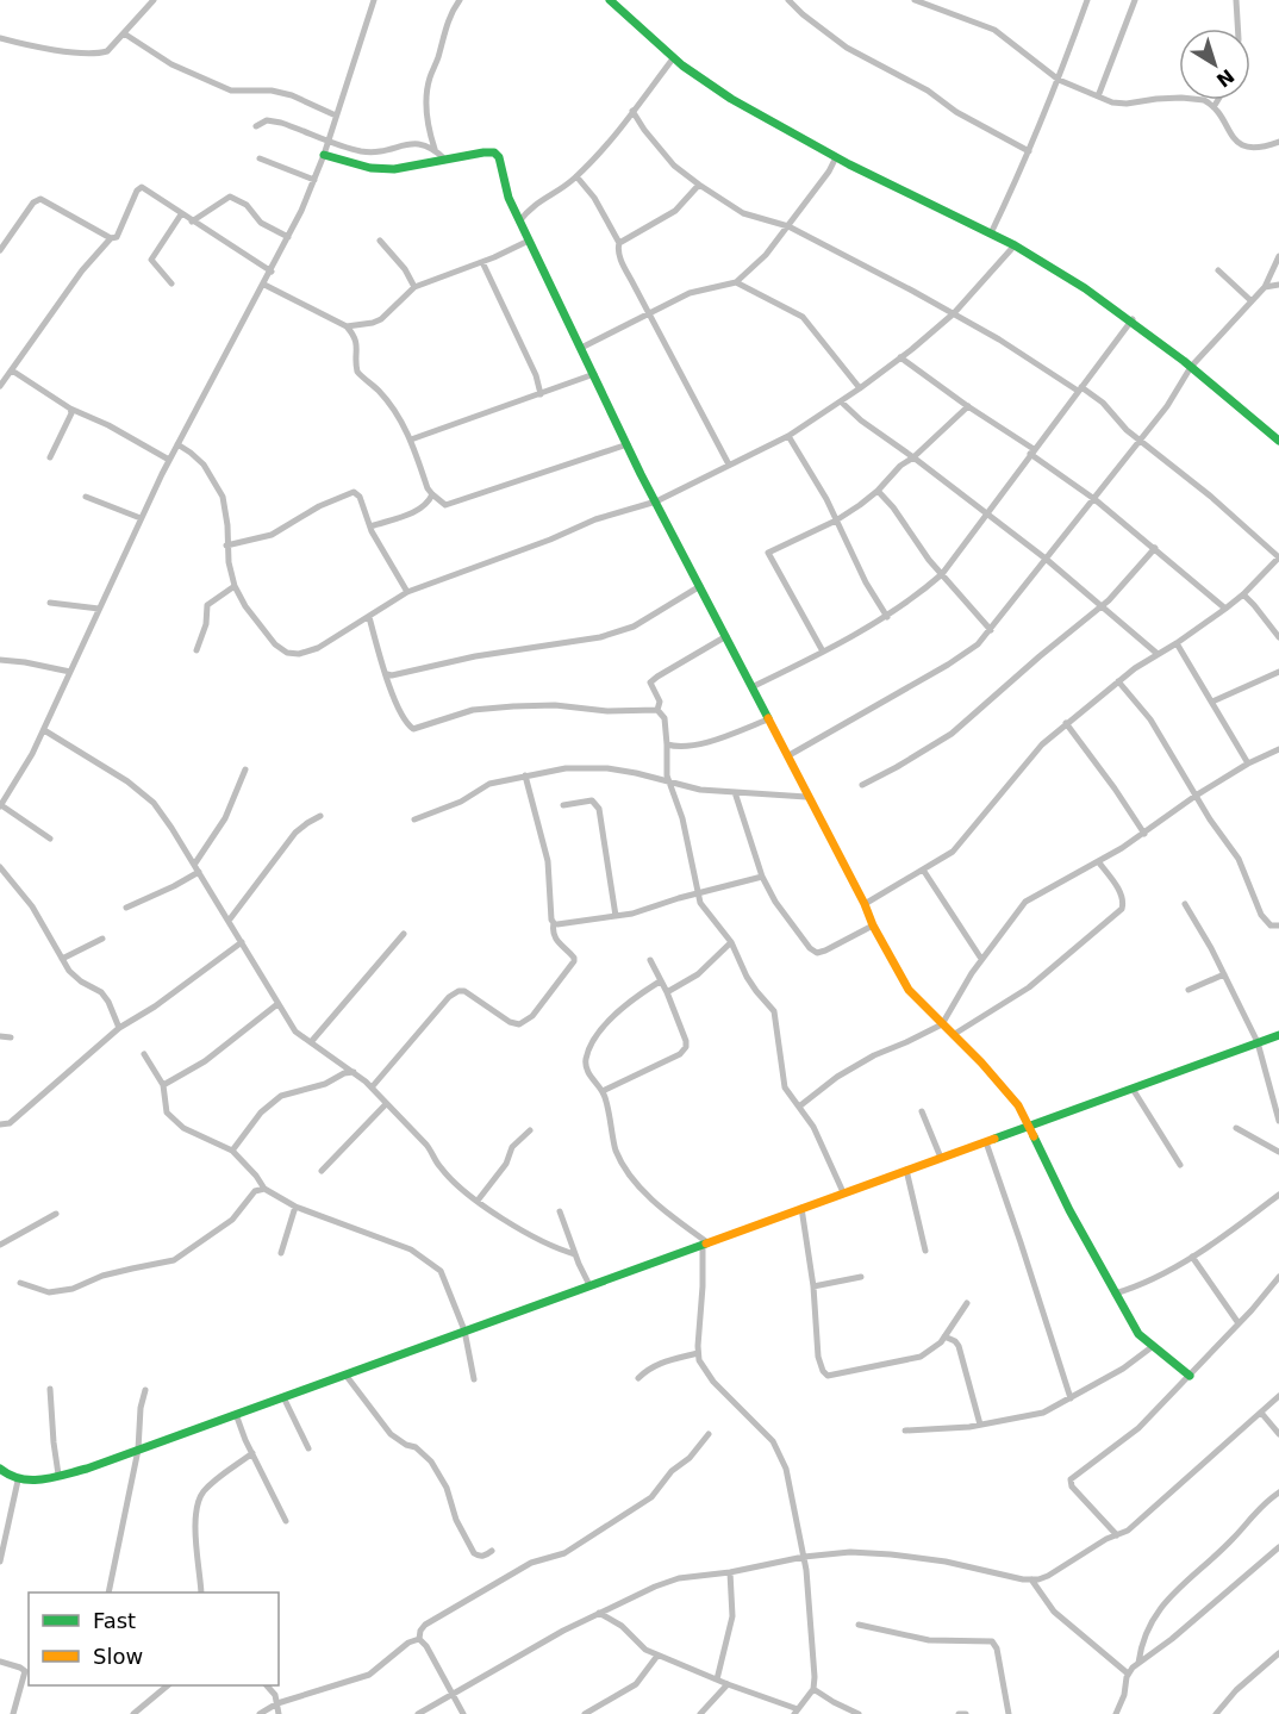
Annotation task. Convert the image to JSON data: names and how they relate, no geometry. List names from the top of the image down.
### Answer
{
  "legend": ["Fast", "Slow"],
  "north": "bottom right"
}
